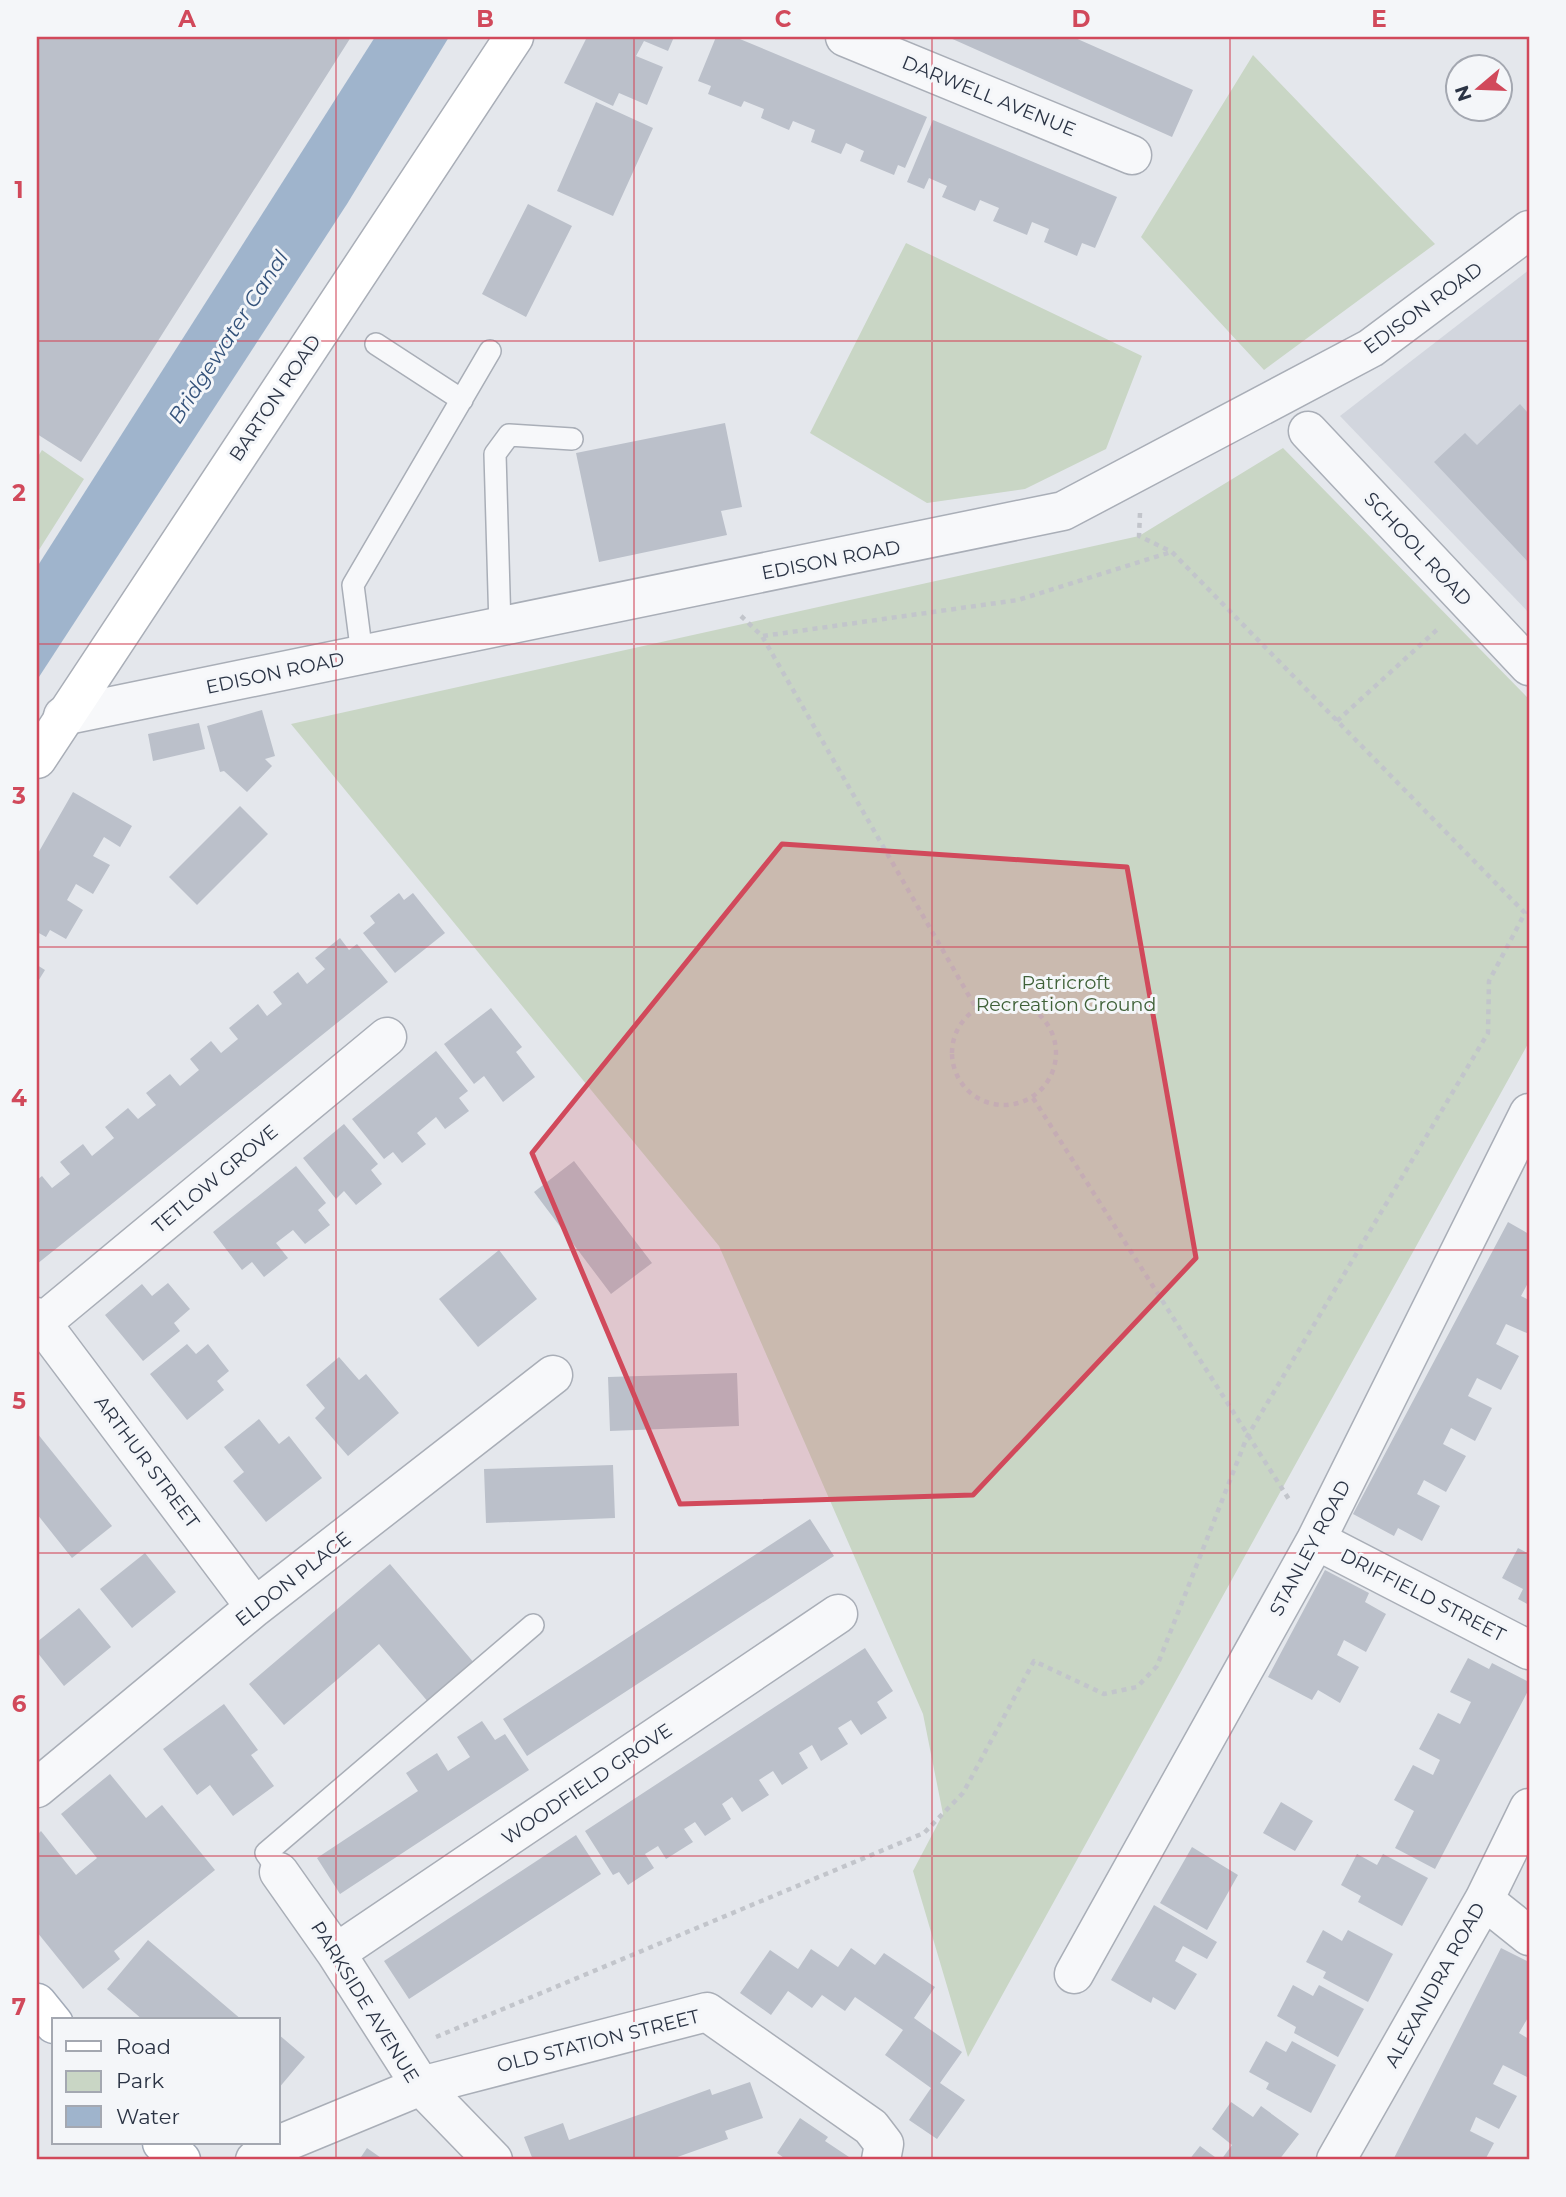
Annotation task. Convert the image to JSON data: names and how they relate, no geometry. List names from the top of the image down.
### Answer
{
  "streets": {
    "main road": ["BARTON ROAD"],
    "street": [
      "DARWELL AVENUE",
      "EDISON ROAD",
      "SCHOOL ROAD",
      "TETLOW GROVE",
      "ARTHUR STREET",
      "STANLEY ROAD",
      "ELDON PLACE",
      "DRIFFIELD STREET",
      "WOODFIELD GROVE",
      "ALEXANDRA ROAD",
      "PARKSIDE AVENUE",
      "OLD STATION STREET"
    ]
  },
  "crossings": [
    ["EDISON ROAD", "BARTON ROAD"],
    ["TETLOW GROVE", "ARTHUR STREET"],
    ["ARTHUR STREET", "ELDON PLACE"],
    ["STANLEY ROAD", "DRIFFIELD STREET"],
    ["WOODFIELD GROVE", "PARKSIDE AVENUE"],
    ["PARKSIDE AVENUE", "OLD STATION STREET"]
  ],
  "water": ["Bridgewater Canal"],
  "parks": ["Patricroft Recreation Ground"],
  "legend": ["Road", "Park", "Water"],
  "north": "left",
  "grid": {
    "columns": [
      "A",
      "B",
      "C",
      "D",
      "E"
    ],
    "rows": [
      "1",
      "2",
      "3",
      "4",
      "5",
      "6",
      "7"
    ]
  }
}
